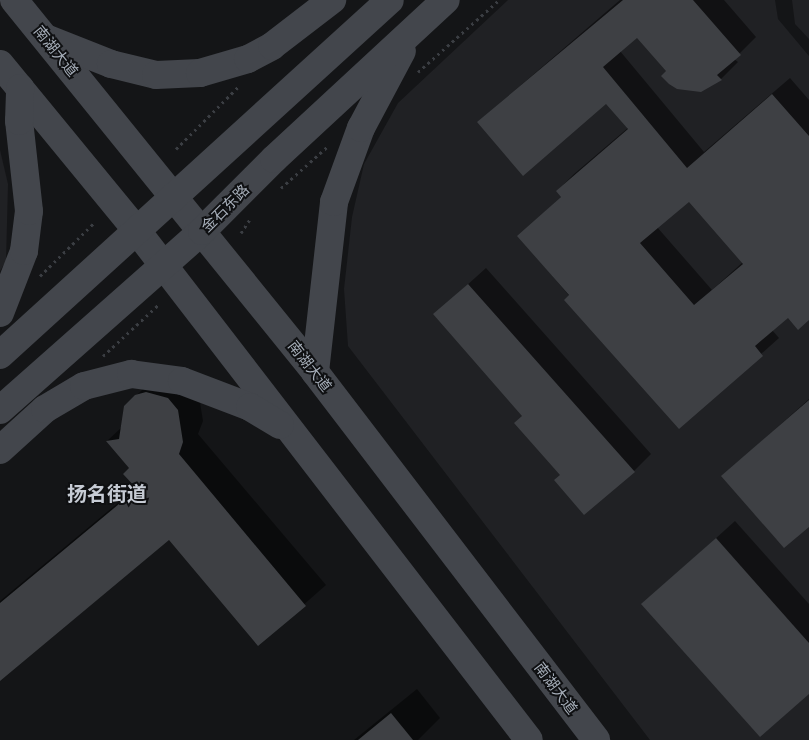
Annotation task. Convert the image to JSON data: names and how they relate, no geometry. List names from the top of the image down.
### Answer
{
  "streets": {
    "main road": ["南湖大道", "金石东路"]
  },
  "crossings": [
    ["南湖大道", "金石东路"]
  ],
  "districts": ["扬名街道"]
}
